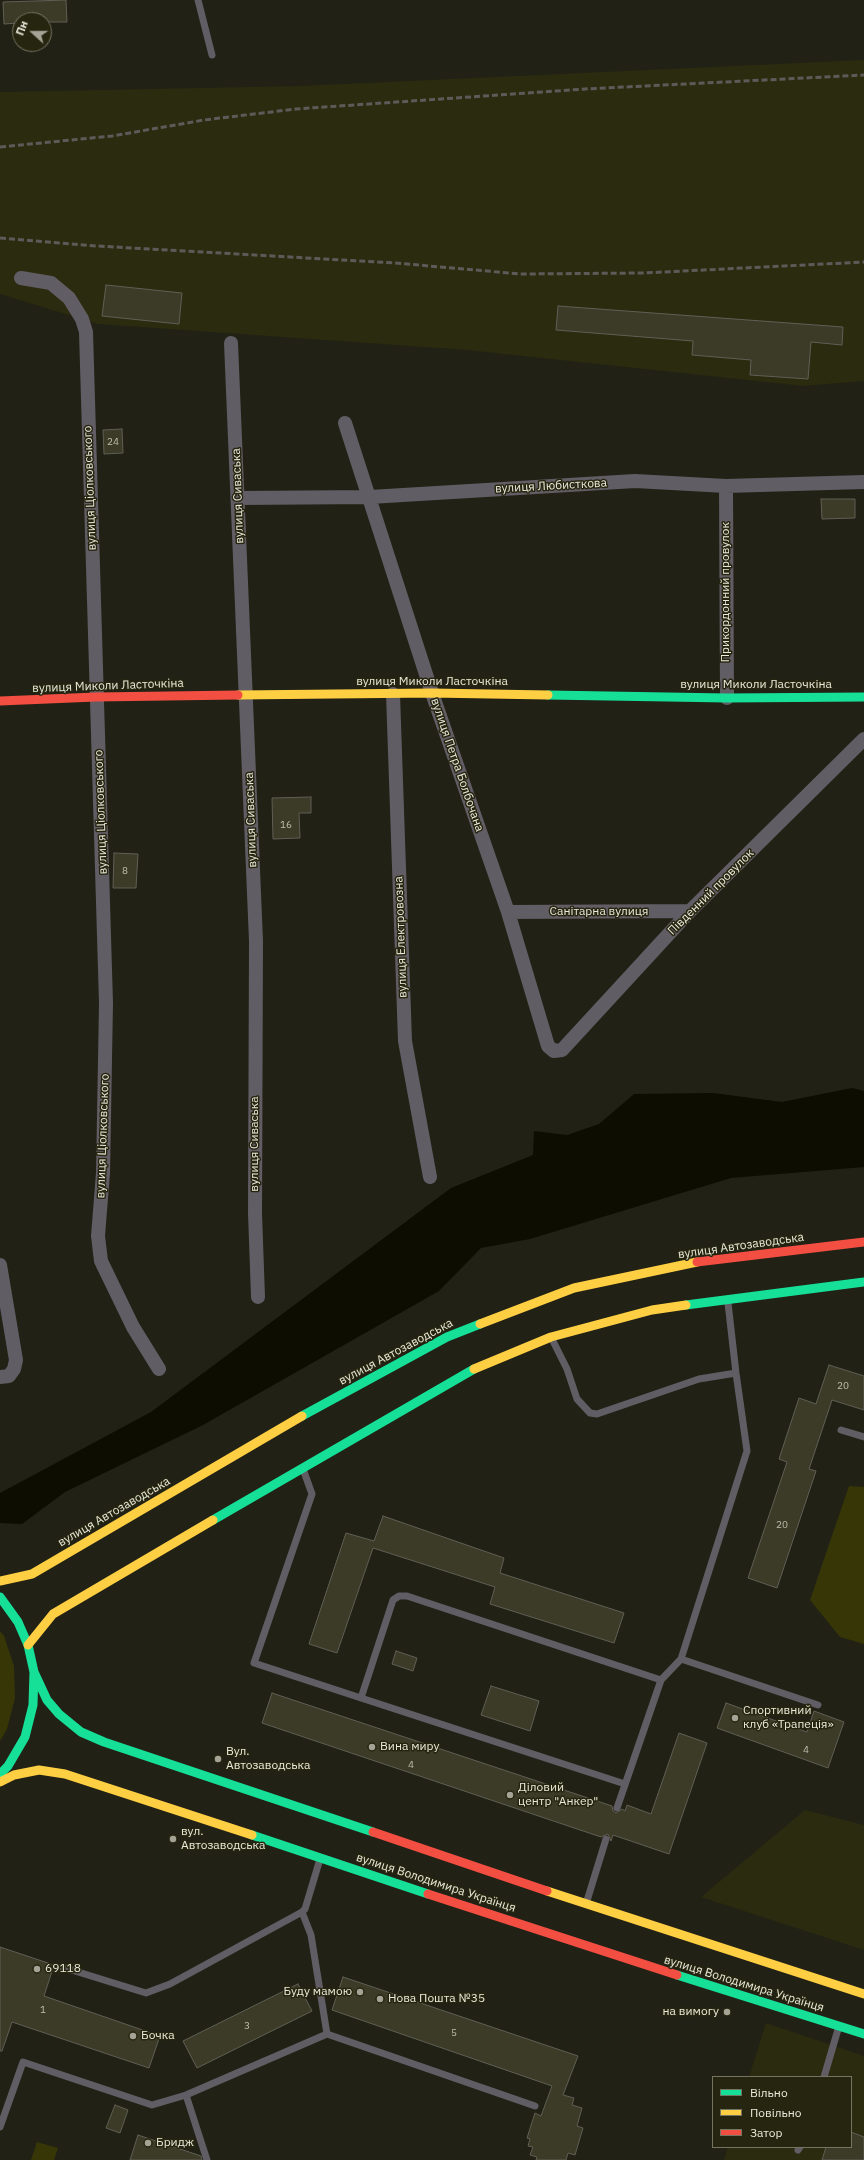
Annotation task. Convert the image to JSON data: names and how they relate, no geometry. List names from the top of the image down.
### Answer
{
  "streets": {
    "street": [
      "вулиця Любисткова",
      "вулиця Ціолковського",
      "вулиця Сиваська",
      "Прикордонний провулок",
      "вулиця Миколи Ласточкіна",
      "вулиця Петра Болбочана",
      "Південний провулок",
      "Санітарна вулиця",
      "вулиця Електровозна",
      "вулиця Автозаводська",
      "вулиця Володимира Українця"
    ]
  },
  "crossings": [
    ["вулиця Любисткова", "вулиця Сиваська"],
    ["вулиця Любисткова", "Прикордонний провулок"],
    ["вулиця Любисткова", "вулиця Петра Болбочана"],
    ["вулиця Ціолковського", "вулиця Миколи Ласточкіна"],
    ["вулиця Сиваська", "вулиця Миколи Ласточкіна"],
    ["Прикордонний провулок", "вулиця Миколи Ласточкіна"],
    ["вулиця Миколи Ласточкіна", "вулиця Петра Болбочана"],
    ["вулиця Миколи Ласточкіна", "вулиця Електровозна"],
    ["вулиця Петра Болбочана", "Південний провулок"],
    ["вулиця Петра Болбочана", "Санітарна вулиця"],
    ["Південний провулок", "Санітарна вулиця"]
  ],
  "places": [
    "Спортивний клуб «Трапеція»",
    "Вина миру",
    "Вул. Автозаводська",
    "Діловий центр \"Анкер\"",
    "вул. Автозаводська",
    "69118",
    "Буду мамою",
    "Нова Пошта №35",
    "на вимогу",
    "Бочка",
    "Бридж"
  ],
  "house_numbers": [
    "24",
    "16",
    "8",
    "20",
    "20",
    "4",
    "4",
    "1",
    "3",
    "5"
  ],
  "legend": ["Вільно", "Повільно", "Затор"],
  "north": "left"
}
